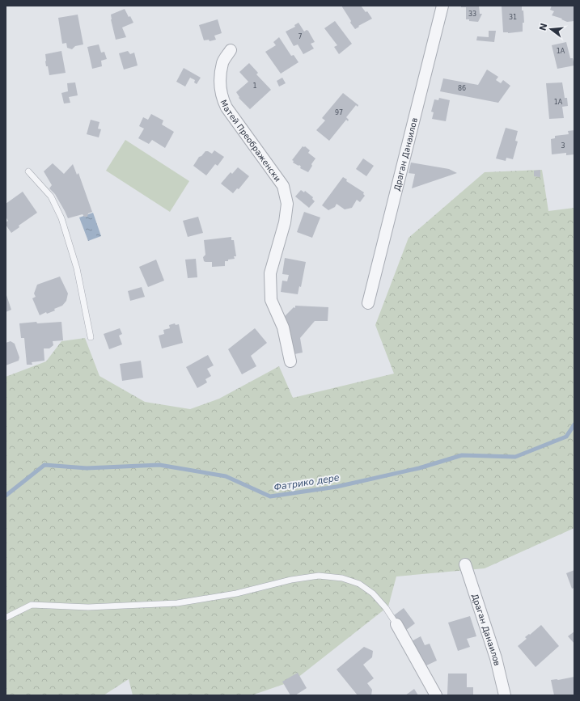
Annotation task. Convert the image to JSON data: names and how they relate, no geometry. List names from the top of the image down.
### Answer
{
  "streets": {
    "street": ["Матей Преображенски", "Драган Данаилов"]
  },
  "water": ["Фатрико дере"],
  "house_numbers": [
    "33",
    "31",
    "7",
    "1А",
    "1",
    "86",
    "1А",
    "97",
    "3"
  ],
  "north": "left"
}
